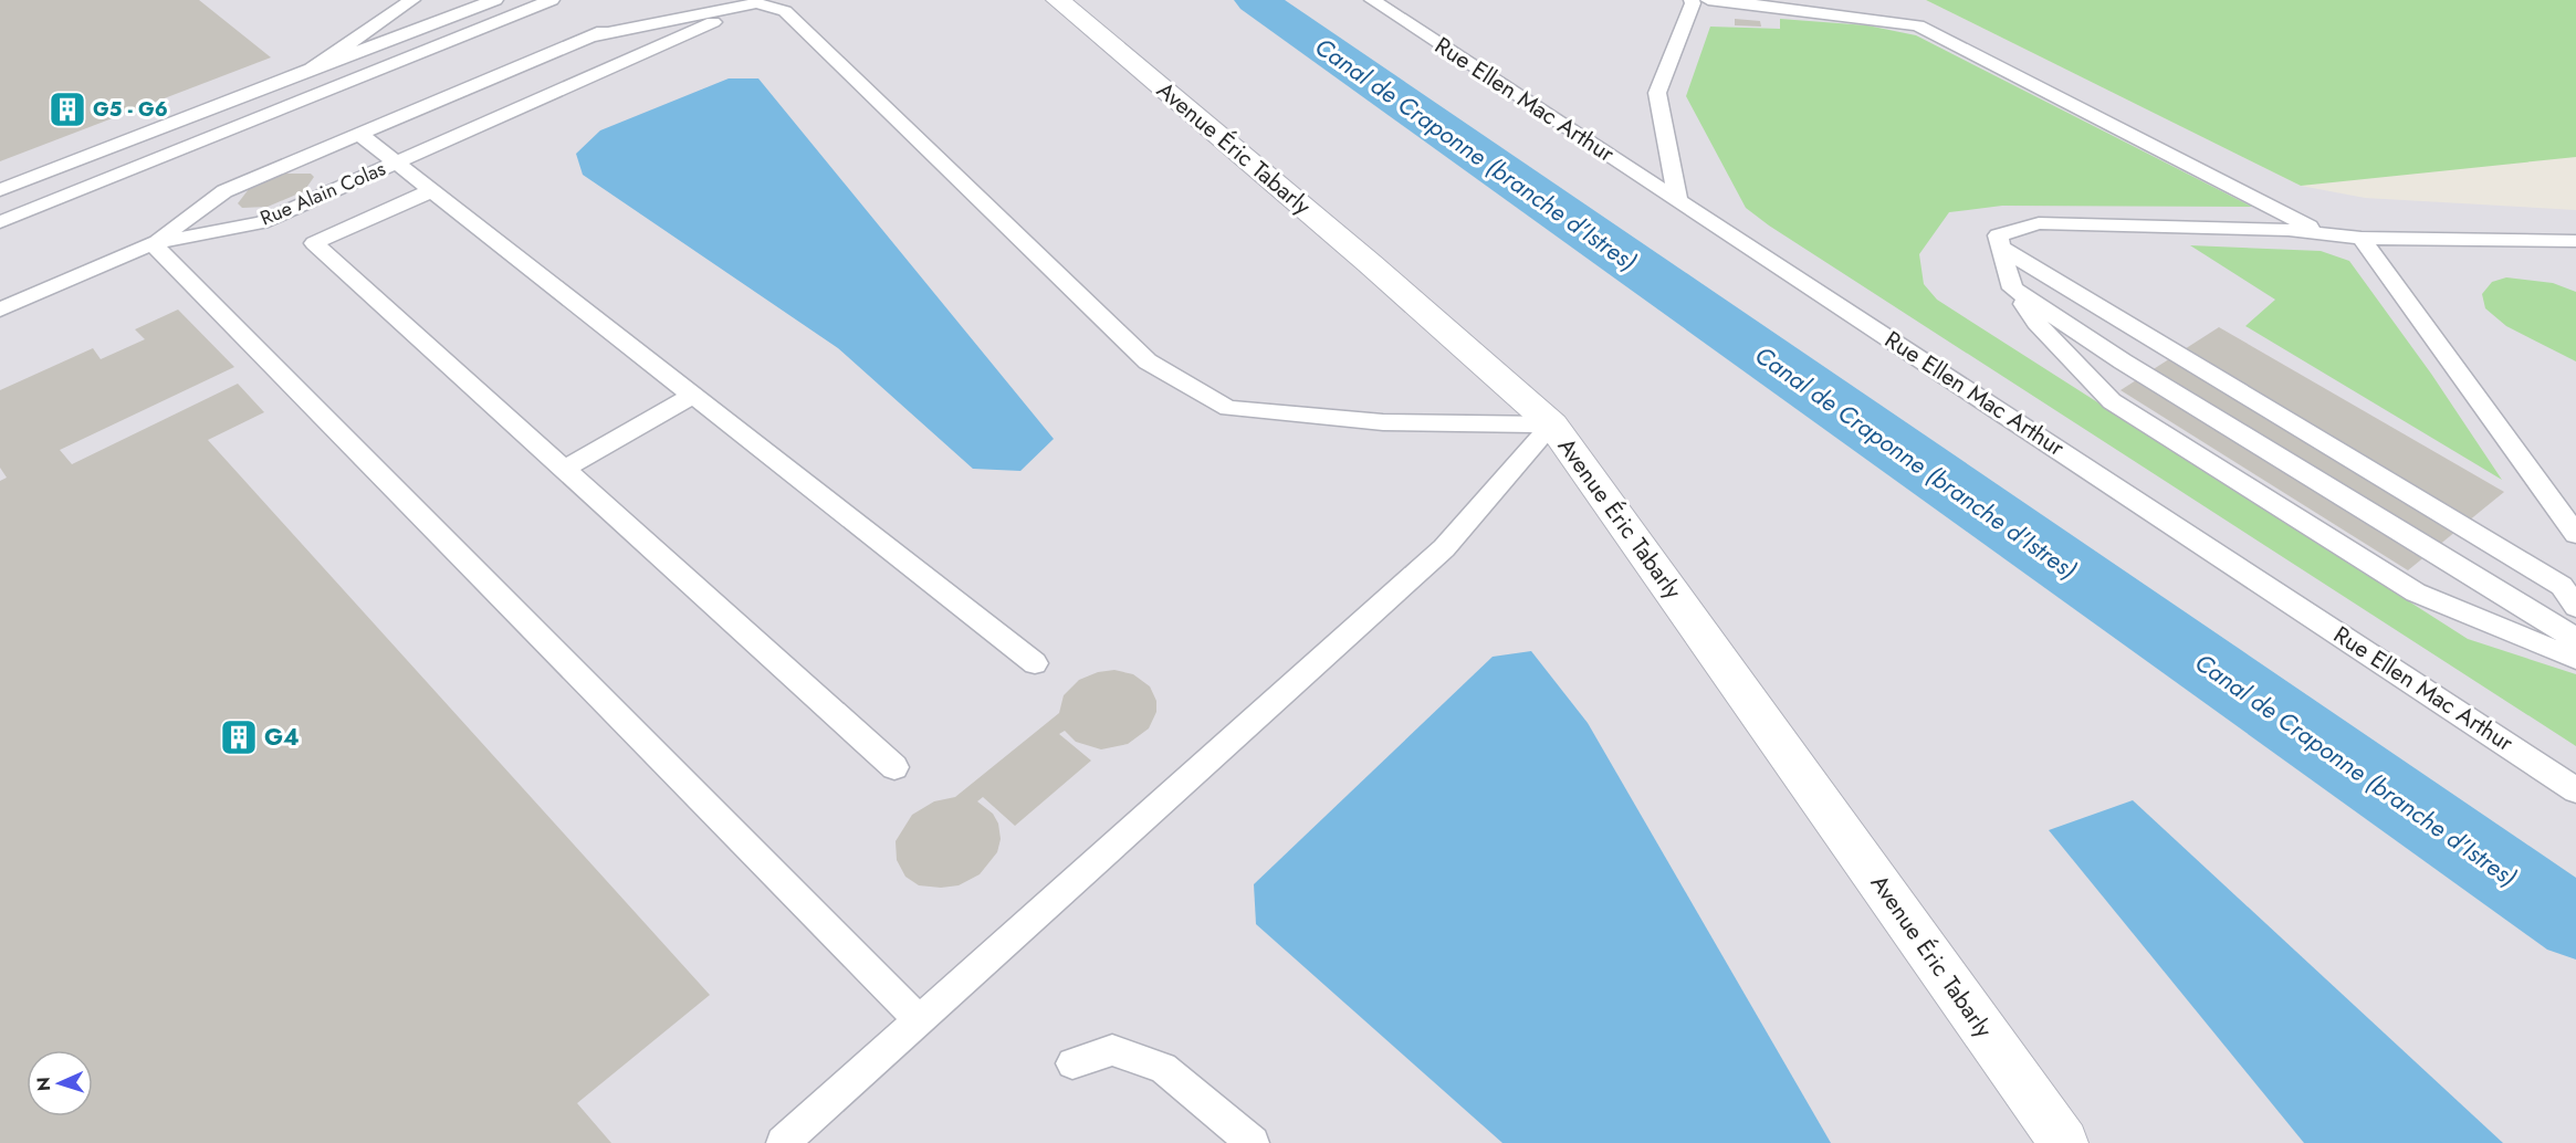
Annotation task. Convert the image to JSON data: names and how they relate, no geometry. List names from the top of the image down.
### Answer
{
  "streets": {
    "street": ["Avenue Éric Tabarly"],
    "lane": ["Rue Ellen Mac Arthur", "Rue Alain Colas"]
  },
  "water": ["Canal de Craponne (branche d'Istres)"],
  "places": {
    "building": ["G5 - G6", "G4"]
  },
  "north": "left"
}
